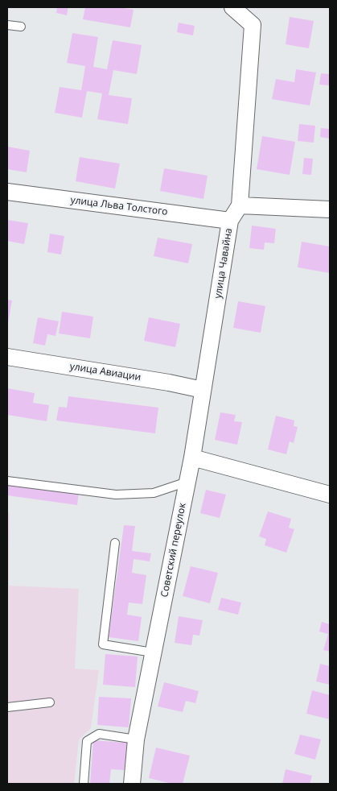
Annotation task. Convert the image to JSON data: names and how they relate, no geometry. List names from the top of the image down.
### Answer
{
  "streets": {
    "street": [
      "улица Льва Толстого",
      "улица Чавайна",
      "улица Авиации",
      "Советский переулок"
    ]
  },
  "crossings": [
    ["улица Льва Толстого", "улица Чавайна"],
    ["улица Чавайна", "улица Авиации"],
    ["улица Чавайна", "Советский переулок"]
  ]
}
